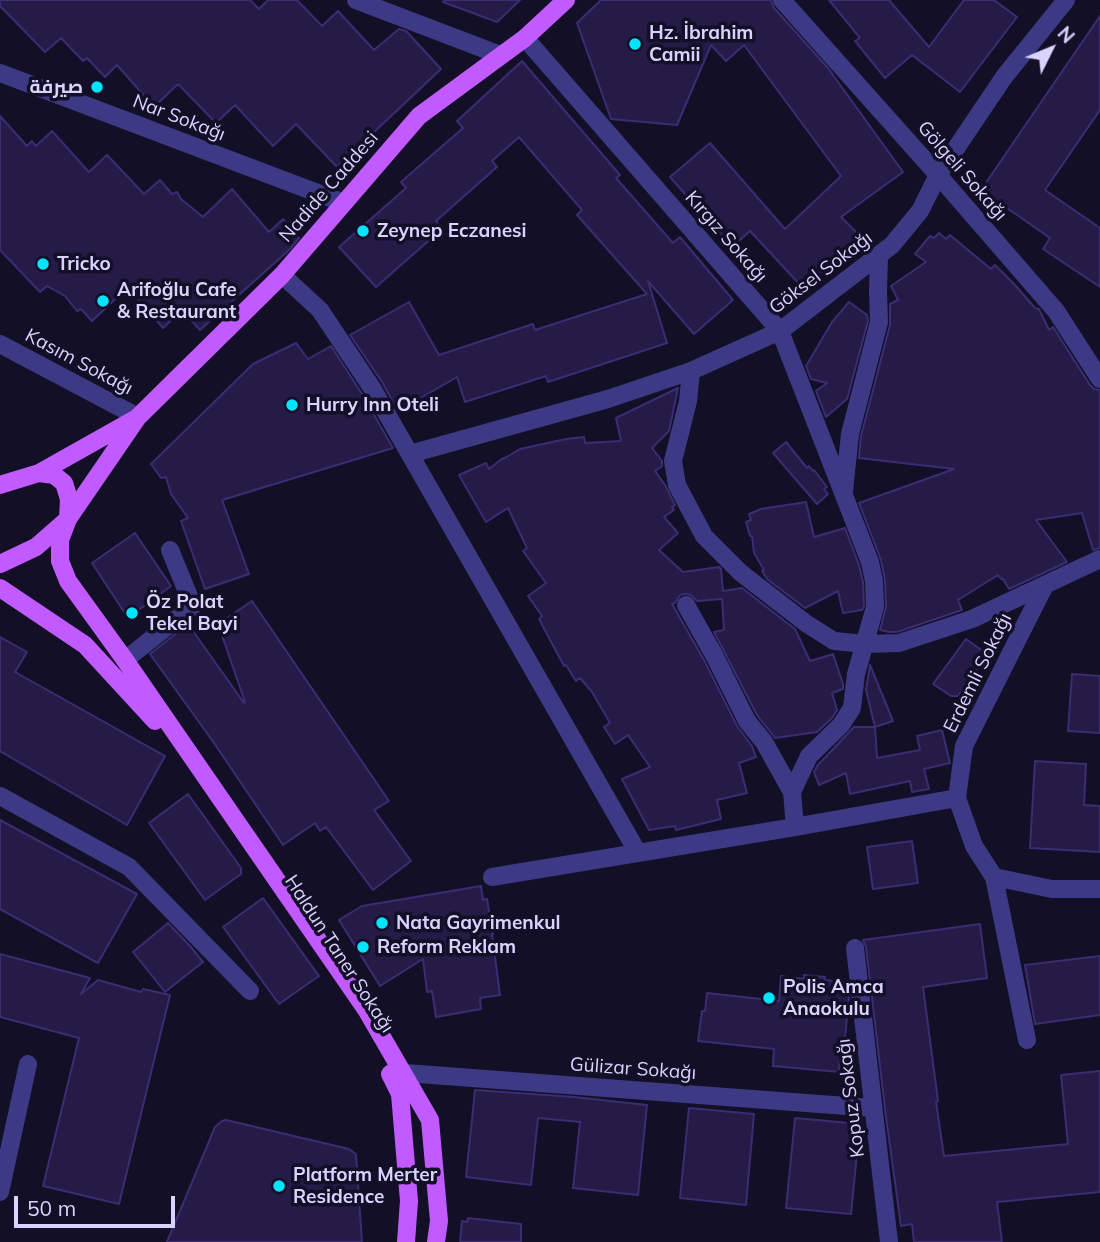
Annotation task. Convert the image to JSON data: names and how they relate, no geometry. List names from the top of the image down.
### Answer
{
  "streets": {
    "main road": ["Nadide Caddesi", "Haldun Taner Sokağı"],
    "street": [
      "Nar Sokağı",
      "Gölgeli Sokağı",
      "Kırgız Sokağı",
      "Göksel Sokağı",
      "Kasım Sokağı",
      "Erdemli Sokağı",
      "Gülizar Sokağı",
      "Kopuz Sokağı"
    ]
  },
  "crossings": [
    ["Nar Sokağı", "Nadide Caddesi"],
    ["Gölgeli Sokağı", "Göksel Sokağı"],
    ["Nadide Caddesi", "Kırgız Sokağı"],
    ["Nadide Caddesi", "Kasım Sokağı"],
    ["Kırgız Sokağı", "Göksel Sokağı"],
    ["Haldun Taner Sokağı", "Gülizar Sokağı"],
    ["Gülizar Sokağı", "Kopuz Sokağı"]
  ],
  "places": [
    "Hz. İbrahim Camii",
    "صيرفة",
    "Zeynep Eczanesi",
    "Tricko",
    "Arifoğlu Cafe & Restaurant",
    "Hurry Inn Oteli",
    "Öz Polat Tekel Bayi",
    "Nata Gayrimenkul",
    "Reform Reklam",
    "Polis Amca Anaokulu",
    "Platform Merter Residence"
  ],
  "scale_bar": "50 m",
  "north": "top right"
}
